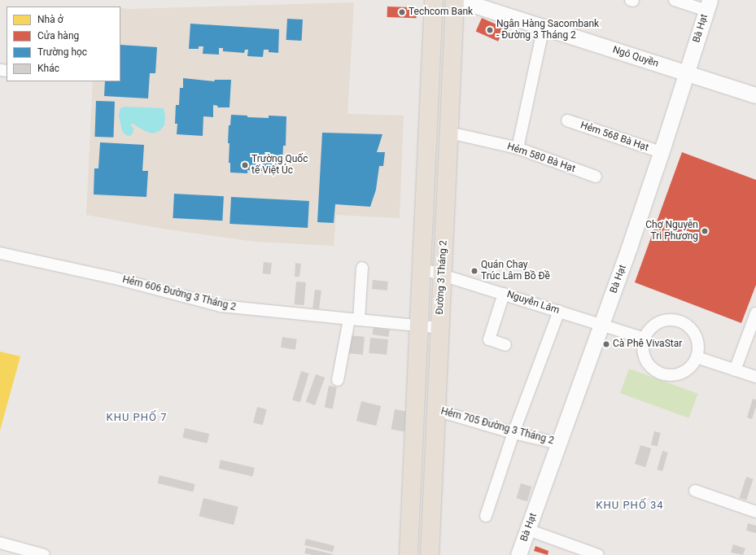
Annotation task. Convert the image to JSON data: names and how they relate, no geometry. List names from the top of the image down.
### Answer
{
  "streets": {
    "main road": ["Đường 3 Tháng 2"],
    "street": [
      "Bà Hạt",
      "Ngô Quyền",
      "Hẻm 568 Bà Hạt",
      "Hẻm 580 Bà Hạt",
      "Hẻm 606 Đường 3 Tháng 2",
      "Nguyễn Lâm",
      "Hẻm 705 Đường 3 Tháng 2"
    ]
  },
  "crossings": [
    ["Bà Hạt", "Ngô Quyền"],
    ["Bà Hạt", "Hẻm 568 Bà Hạt"],
    ["Bà Hạt", "Nguyễn Lâm"],
    ["Bà Hạt", "Hẻm 705 Đường 3 Tháng 2"],
    ["Hẻm 580 Bà Hạt", "Đường 3 Tháng 2"],
    ["Đường 3 Tháng 2", "Hẻm 606 Đường 3 Tháng 2"],
    ["Đường 3 Tháng 2", "Nguyễn Lâm"],
    ["Đường 3 Tháng 2", "Hẻm 705 Đường 3 Tháng 2"]
  ],
  "districts": ["KHU PHỐ 7", "KHU PHỐ 34"],
  "places": [
    "Techcom Bank",
    "Ngân Hàng Sacombank - Đường 3 Tháng 2",
    "Trường Quốc tế Việt Úc",
    "Chợ Nguyễn Tri Phương",
    "Quán Chay Trúc Lâm Bồ Đề",
    "Cà Phê VivaStar"
  ],
  "legend": [
    "Nhà ở",
    "Cửa hàng",
    "Trường học",
    "Khác"
  ]
}
